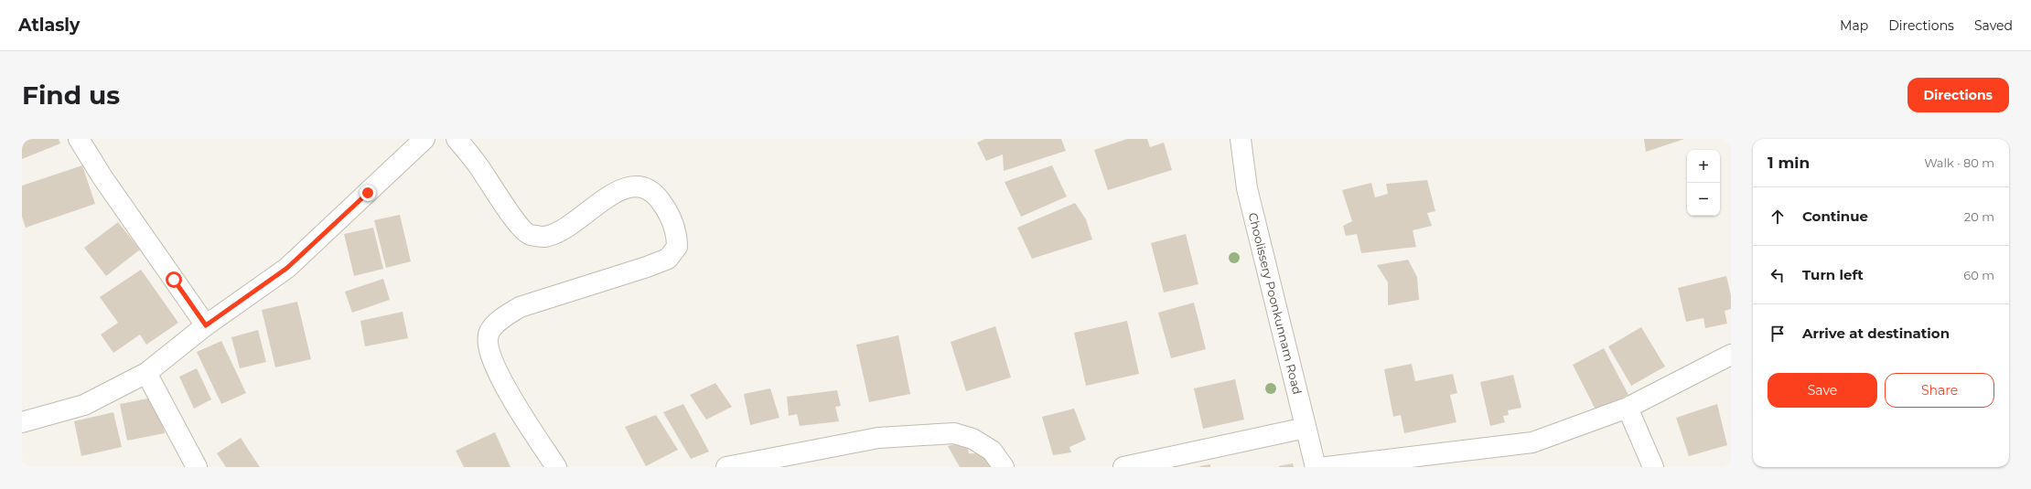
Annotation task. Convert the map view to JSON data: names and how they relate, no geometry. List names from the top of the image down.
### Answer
{
  "streets": {
    "street": ["Choolissery Poonkunnam Road"]
  },
  "page": {
    "header": "Atlasly",
    "nav": ["Map", "Directions", "Saved"],
    "buttons": [
      "Directions",
      ["Save", "Share"]
    ],
    "title": "Find us",
    "heading": ["1 min", "Walk · 80 m"],
    "map_buttons": ["+", "−"],
    "list": [
      ["Continue", "20 m"],
      ["Turn left", "60 m"],
      "Arrive at destination"
    ]
  }
}
